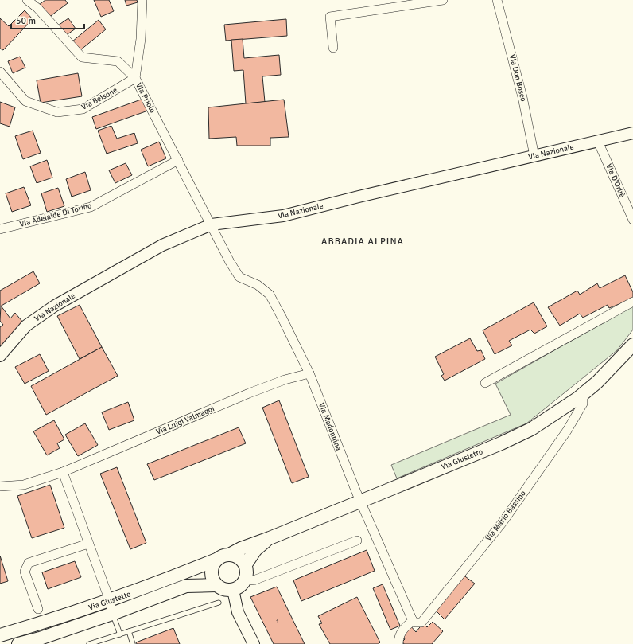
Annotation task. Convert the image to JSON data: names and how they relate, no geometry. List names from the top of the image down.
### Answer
{
  "streets": {
    "main road": ["Via Giustetto"],
    "street": [
      "Via Don Bosco",
      "Via Priolo",
      "Via Beisone",
      "Via Nazionale",
      "Via D'Orliè",
      "Via Adelaide Di Torino",
      "Via Luigi Valmaggi",
      "Via Madonnina",
      "Via Mario Bassino"
    ]
  },
  "crossings": [
    ["Via Don Bosco", "Via Nazionale"],
    ["Via Priolo", "Via Beisone"],
    ["Via Priolo", "Via Nazionale"],
    ["Via Priolo", "Via Adelaide Di Torino"],
    ["Via Priolo", "Via Madonnina"],
    ["Via Nazionale", "Via D'Orliè"],
    ["Via Nazionale", "Via Madonnina"],
    ["Via Luigi Valmaggi", "Via Madonnina"],
    ["Via Madonnina", "Via Giustetto"],
    ["Via Madonnina", "Via Mario Bassino"],
    ["Via Giustetto", "Via Mario Bassino"]
  ],
  "districts": ["ABBADIA ALPINA"],
  "house_numbers": ["1"],
  "scale_bar": "50 m"
}
